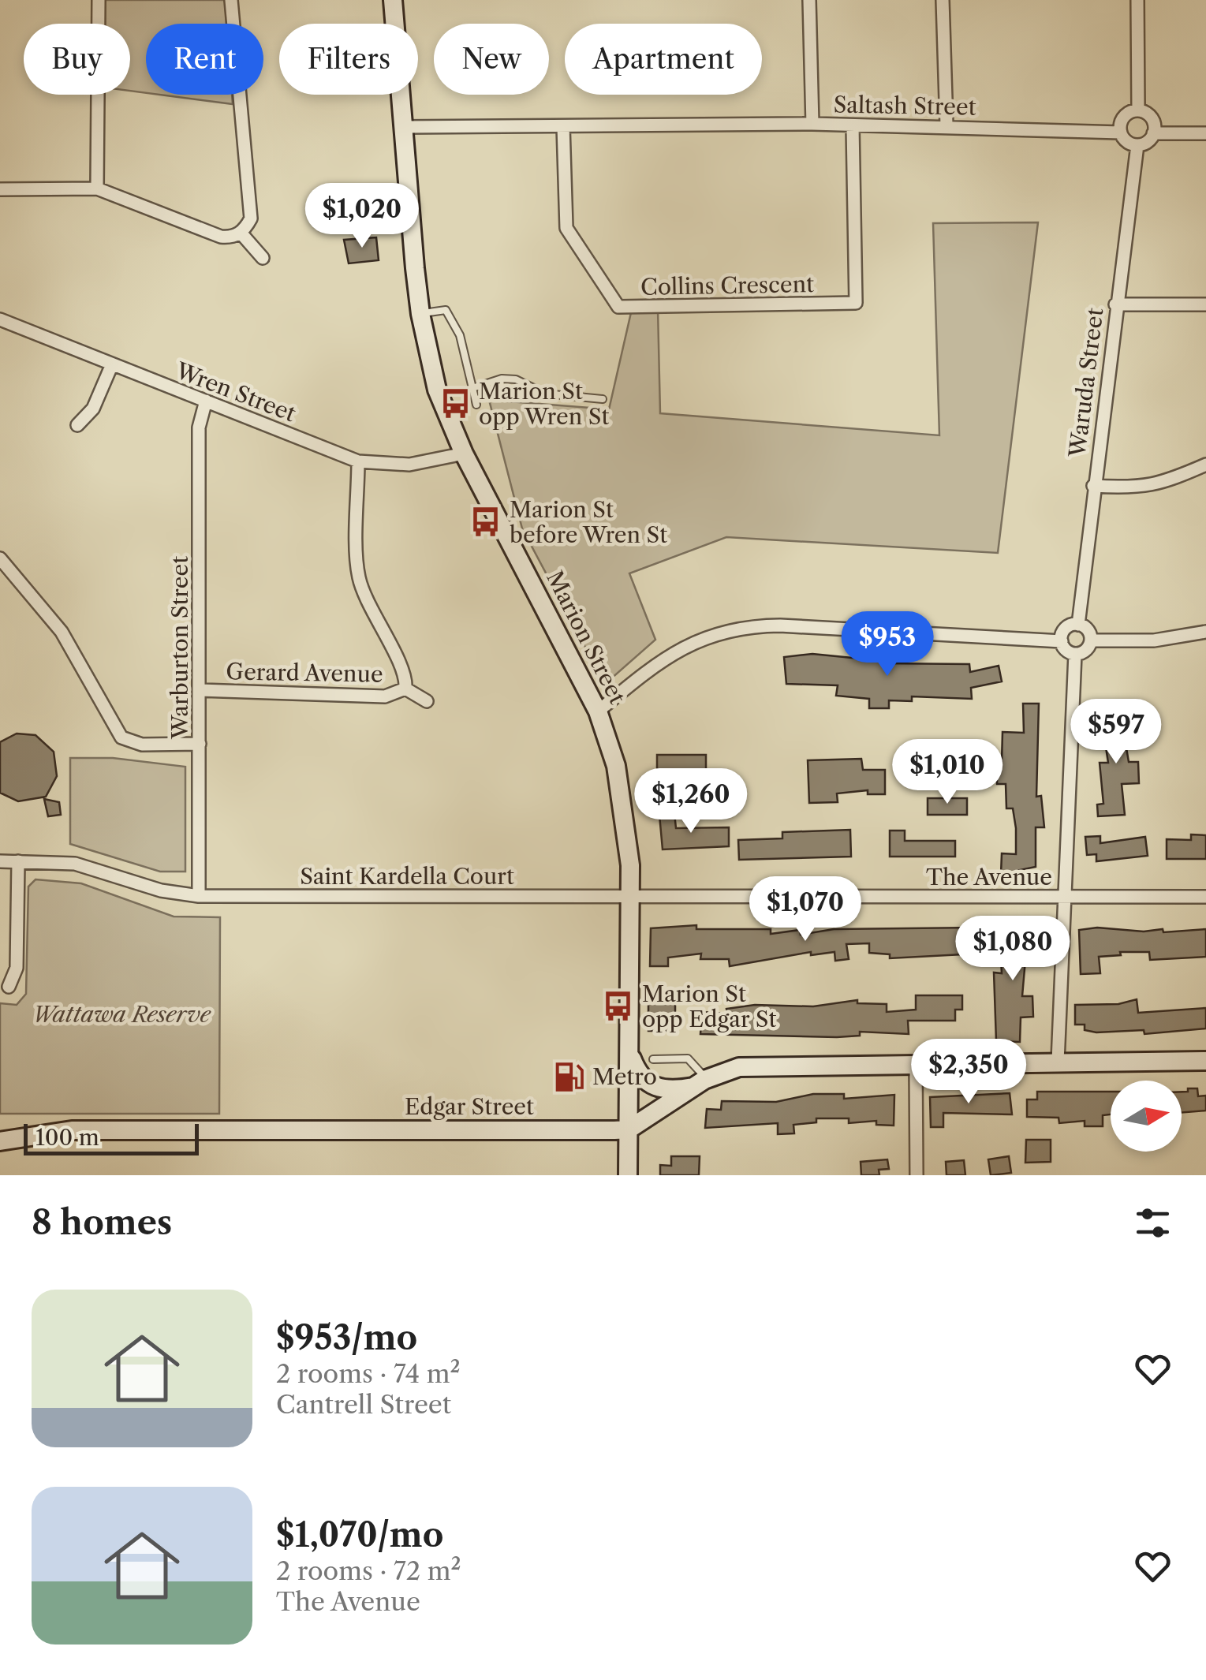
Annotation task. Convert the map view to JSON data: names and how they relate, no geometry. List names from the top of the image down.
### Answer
{
  "streets": {
    "main road": ["Marion Street", "Edgar Street"],
    "street": [
      "Saltash Street",
      "Collins Crescent",
      "Waruda Street",
      "Wren Street",
      "Warburton Street",
      "Gerard Avenue",
      "Saint Kardella Court",
      "The Avenue"
    ]
  },
  "crossings": [
    ["Saltash Street", "Collins Crescent"],
    ["Saltash Street", "Waruda Street"],
    ["Saltash Street", "Marion Street"],
    ["Wren Street", "Marion Street"],
    ["Wren Street", "Warburton Street"],
    ["Wren Street", "Gerard Avenue"],
    ["Marion Street", "Saint Kardella Court"],
    ["Marion Street", "The Avenue"],
    ["Marion Street", "Edgar Street"],
    ["Warburton Street", "Gerard Avenue"],
    ["Warburton Street", "Saint Kardella Court"],
    ["Saint Kardella Court", "The Avenue"]
  ],
  "parks": ["Wattawa Reserve"],
  "places": {
    "bus stop": ["Marion St opp Wren St", "Marion St before Wren St", "Marion St opp Edgar St"],
    "fuel station": ["Metro"]
  },
  "scale_bar": "100 m",
  "north": "right",
  "page": {
    "chip": [
      "Buy",
      "Rent",
      "Filters",
      "New",
      "Apartment"
    ],
    "price": [
      "$1,020",
      "$953",
      "$597",
      "$1,010",
      "$1,260",
      "$1,070",
      "$1,080",
      "$2,350"
    ],
    "scale": "100 m",
    "heading": "8 homes",
    "list": [
      {
        "name": "$953/mo",
        "note": "2 rooms · 74 m² · Cantrell Street"
      },
      {
        "name": "$1,070/mo",
        "note": "2 rooms · 72 m² · The Avenue"
      }
    ]
  }
}
